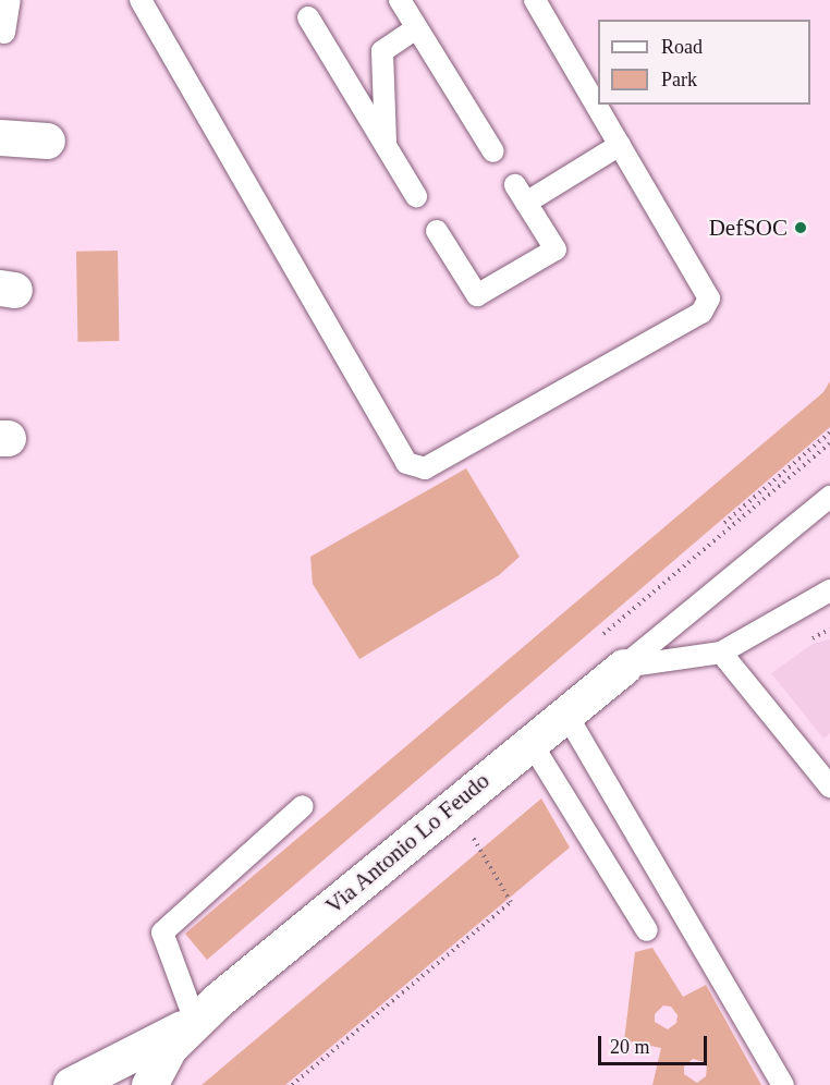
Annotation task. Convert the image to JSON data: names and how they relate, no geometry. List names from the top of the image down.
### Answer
{
  "streets": {
    "street": ["Via Antonio Lo Feudo"]
  },
  "places": ["DefSOC"],
  "legend": ["Road", "Park"],
  "scale_bar": "20 m"
}
